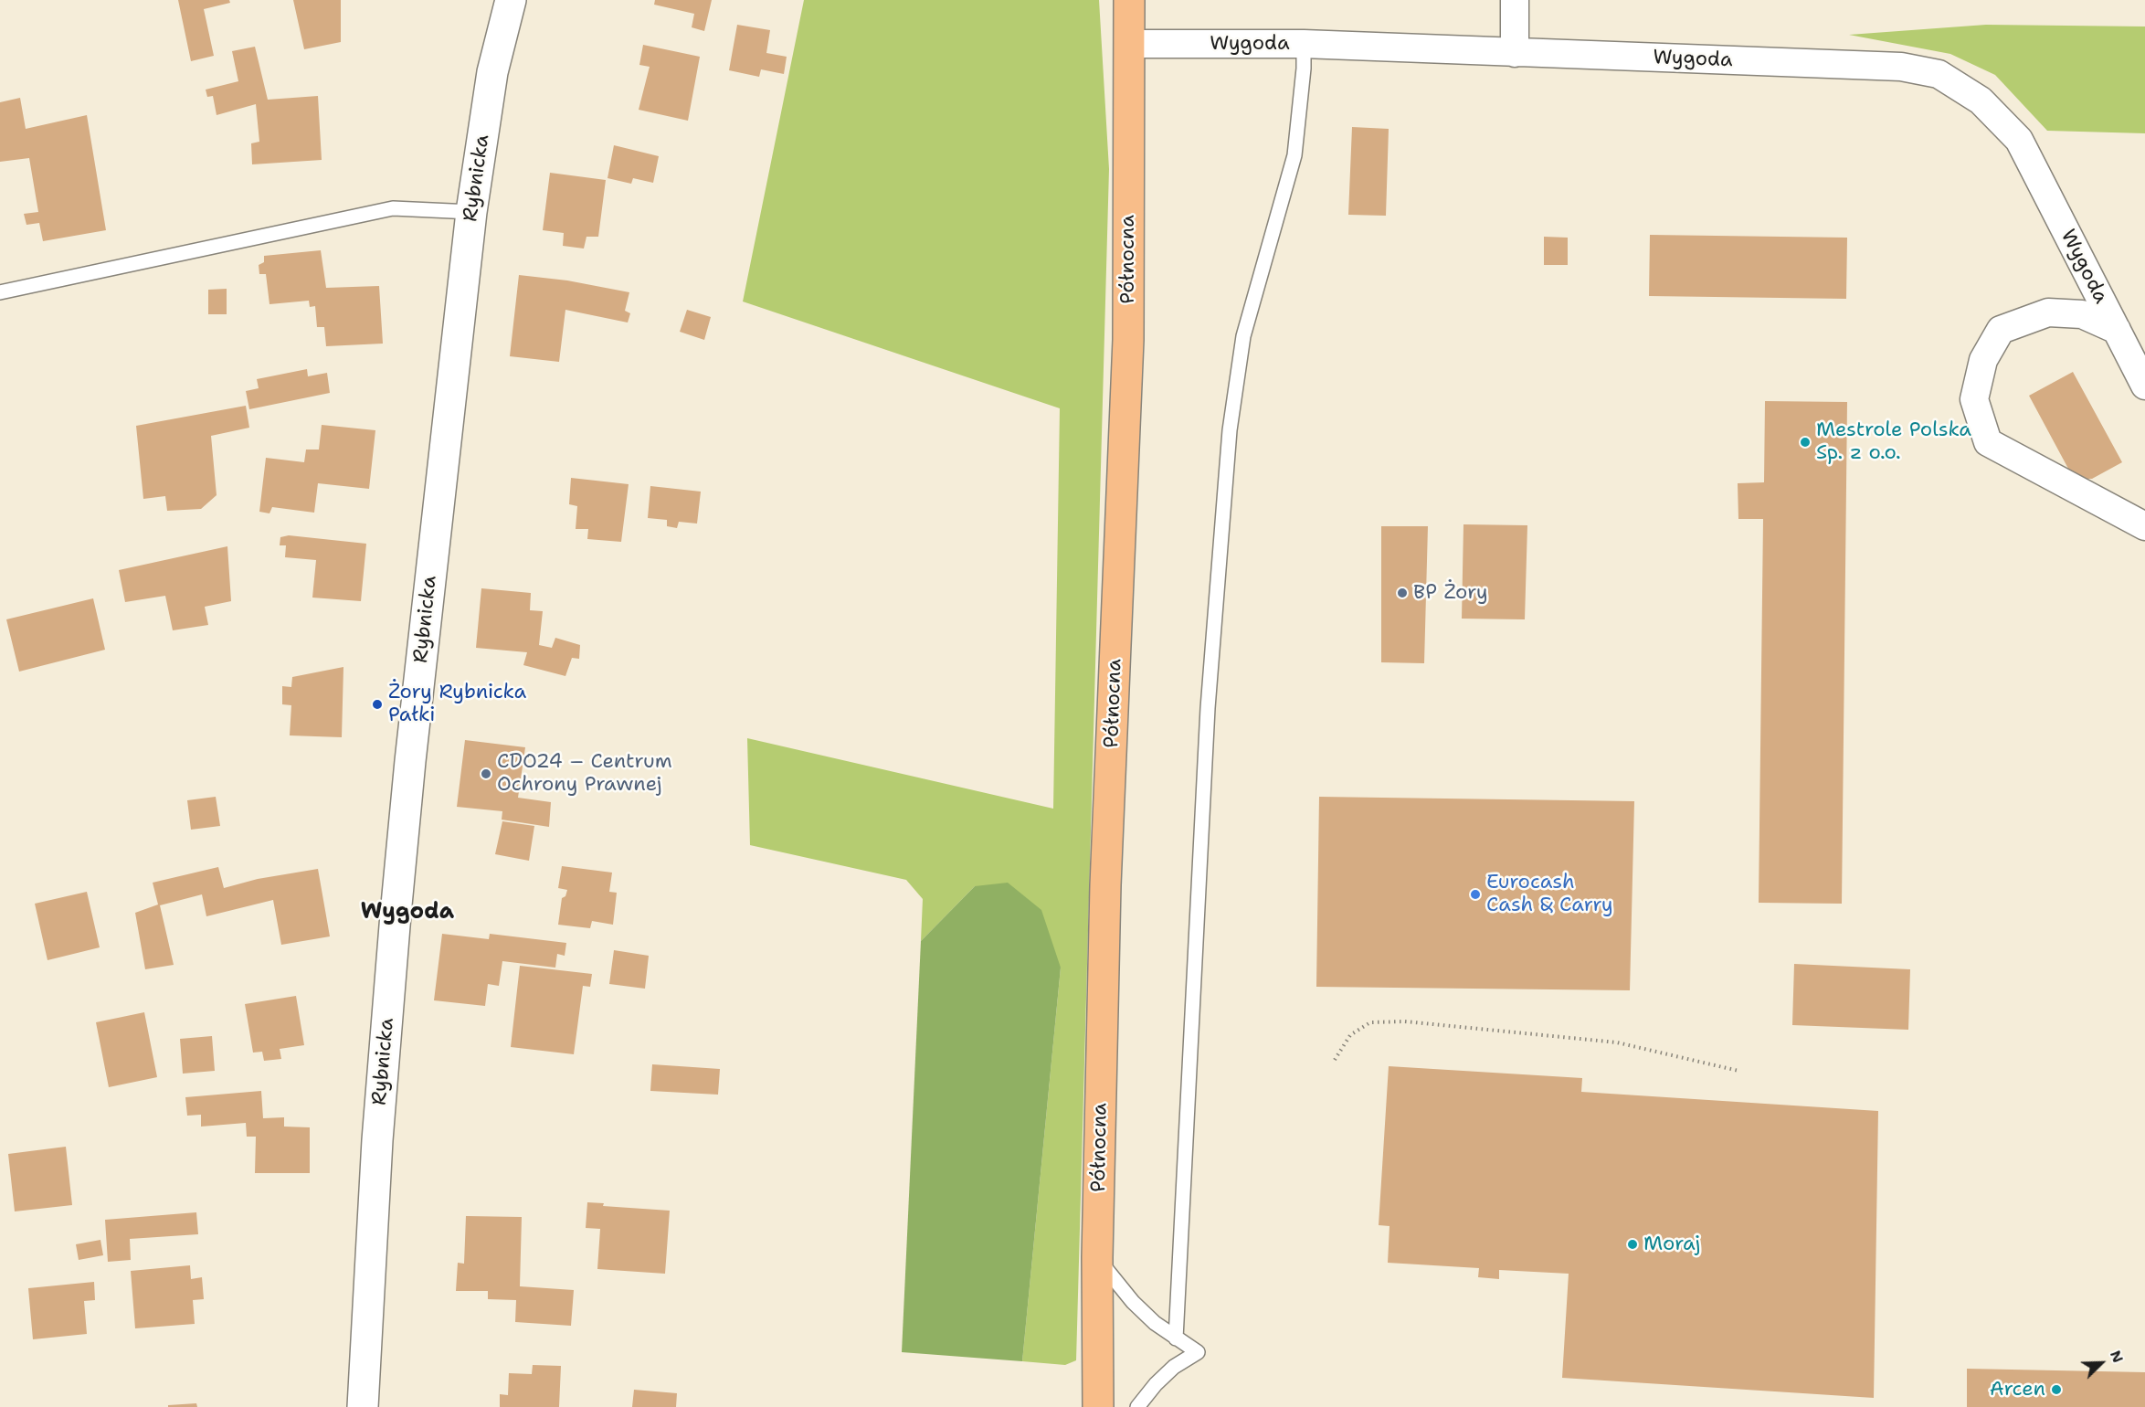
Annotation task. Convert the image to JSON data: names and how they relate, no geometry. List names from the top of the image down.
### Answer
{
  "streets": {
    "main road": ["Północna"],
    "street": ["Wygoda", "Rybnicka"]
  },
  "crossings": [
    ["Wygoda", "Północna"]
  ],
  "districts": ["Wygoda"],
  "places": [
    "Mestrole Polska Sp. z o.o.",
    "BP Żory",
    "Żory Rybnicka Pałki",
    "CDO24 – Centrum Ochrony Prawnej",
    "Eurocash Cash & Carry",
    "Moraj",
    "Arcen"
  ],
  "north": "top right"
}
